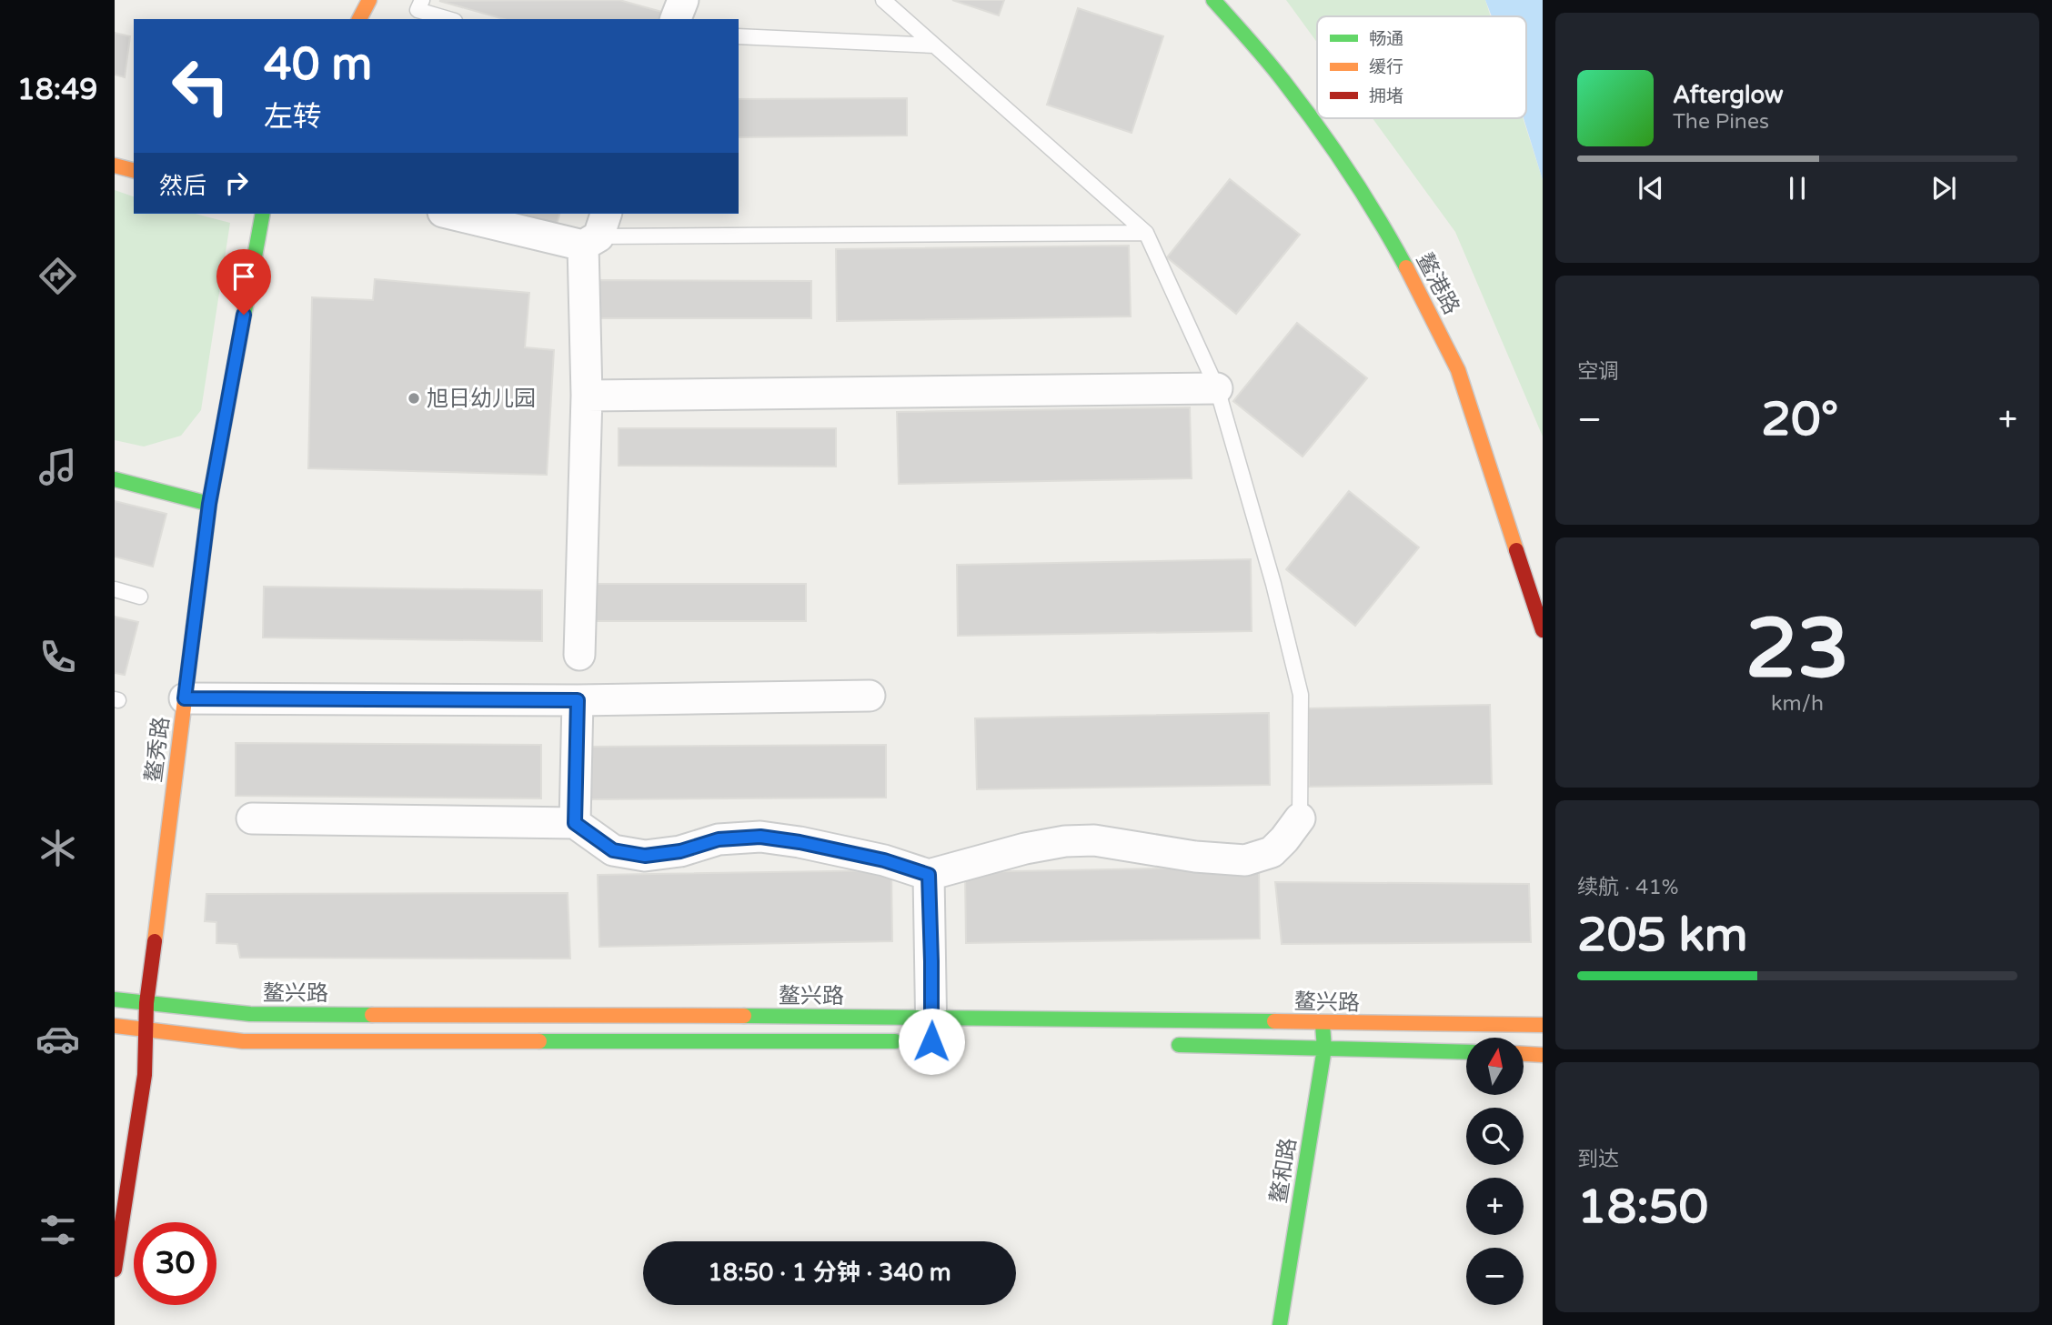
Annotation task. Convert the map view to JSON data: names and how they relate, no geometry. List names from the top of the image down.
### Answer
{
  "streets": {
    "main road": [
      "鳌港路",
      "鳌秀路",
      "鳌兴路",
      "鳌和路"
    ]
  },
  "crossings": [
    ["鳌秀路", "鳌兴路"],
    ["鳌兴路", "鳌和路"]
  ],
  "places": ["旭日幼儿园"],
  "legend": ["畅通", "缓行", "拥堵"],
  "north": "top",
  "page": {
    "tabs": "18:49",
    "turn": ["40 m", "左转"],
    "song": ["Afterglow", "The Pines"],
    "then": "然后",
    "tile": [
      "空调",
      ["23", "km/h"],
      ["续航 · 41%", "205 km"],
      ["到达", "18:50"]
    ],
    "heat": ["−", "20°", "+"],
    "map_buttons": ["+", "−"],
    "limit": "30",
    "trip": "18:50 · 1 分钟 · 340 m"
  }
}
